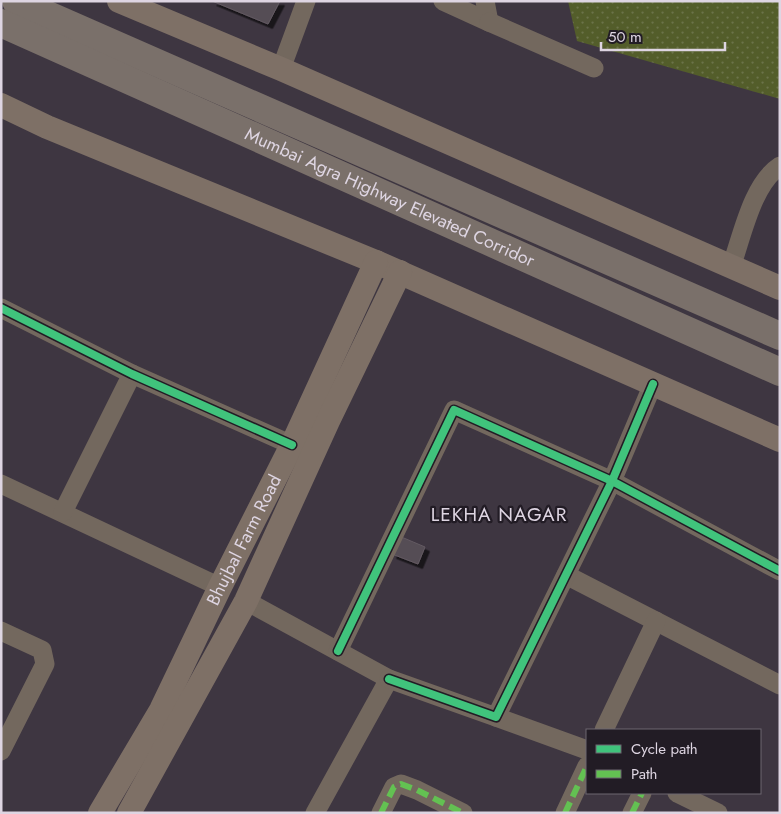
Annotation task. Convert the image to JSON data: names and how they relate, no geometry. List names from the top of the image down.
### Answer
{
  "streets": {
    "highway": ["Mumbai Agra Highway Elevated Corridor"],
    "main road": ["Bhujbal Farm Road"]
  },
  "districts": ["LEKHA NAGAR"],
  "legend": ["Cycle path", "Path"],
  "scale_bar": "50 m"
}
